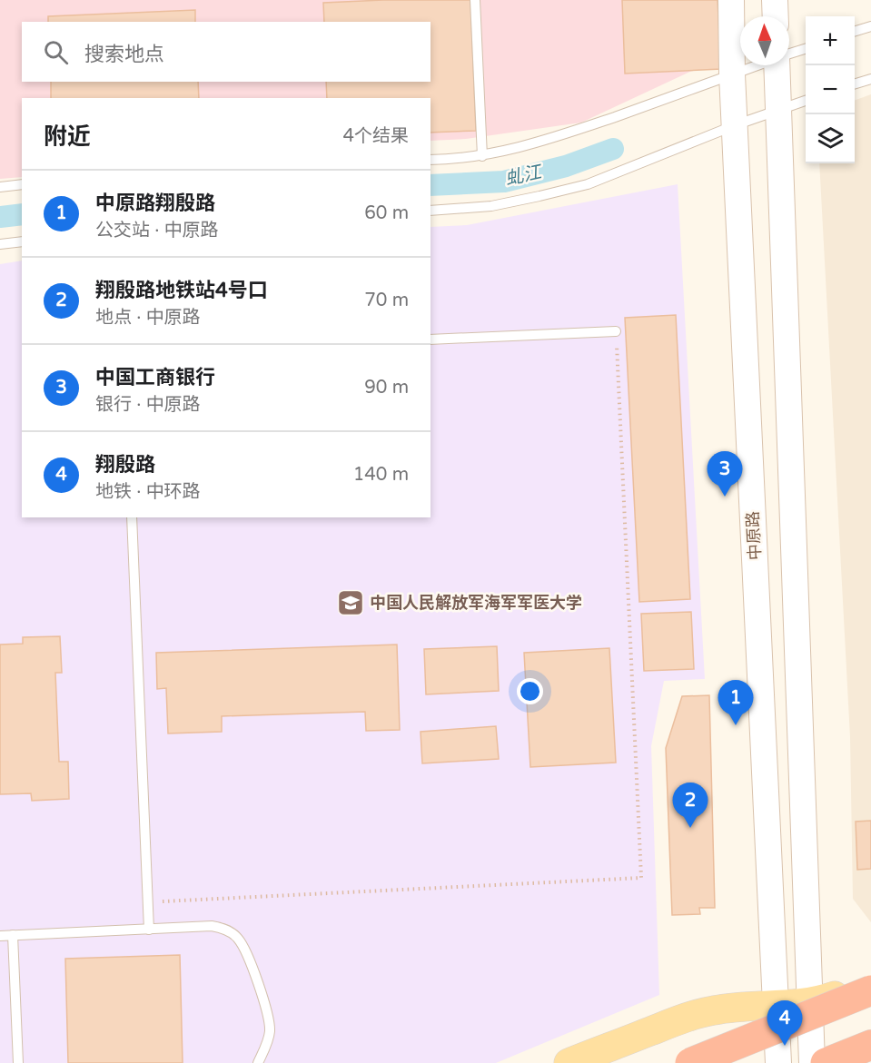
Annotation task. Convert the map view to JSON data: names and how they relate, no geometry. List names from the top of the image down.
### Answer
{
  "streets": {
    "main road": ["中原路"]
  },
  "water": ["虬江"],
  "places": {
    "school or university": ["中国人民解放军海军军医大学"]
  },
  "north": "top",
  "page": {
    "map_buttons": ["+", "−"],
    "search": "搜索地点",
    "heading": ["附近", "4个结果"],
    "list": [
      {
        "mark": "1",
        "name": "中原路翔殷路",
        "note": "公交站 · 中原路",
        "value": "60 m"
      },
      {
        "mark": "2",
        "name": "翔殷路地铁站4号口",
        "note": "地点 · 中原路",
        "value": "70 m"
      },
      {
        "mark": "3",
        "name": "中国工商银行",
        "note": "银行 · 中原路",
        "value": "90 m"
      },
      {
        "mark": "4",
        "name": "翔殷路",
        "note": "地铁 · 中环路",
        "value": "140 m"
      }
    ],
    "pins": [
      "3",
      "1",
      "2",
      "4"
    ]
  }
}
